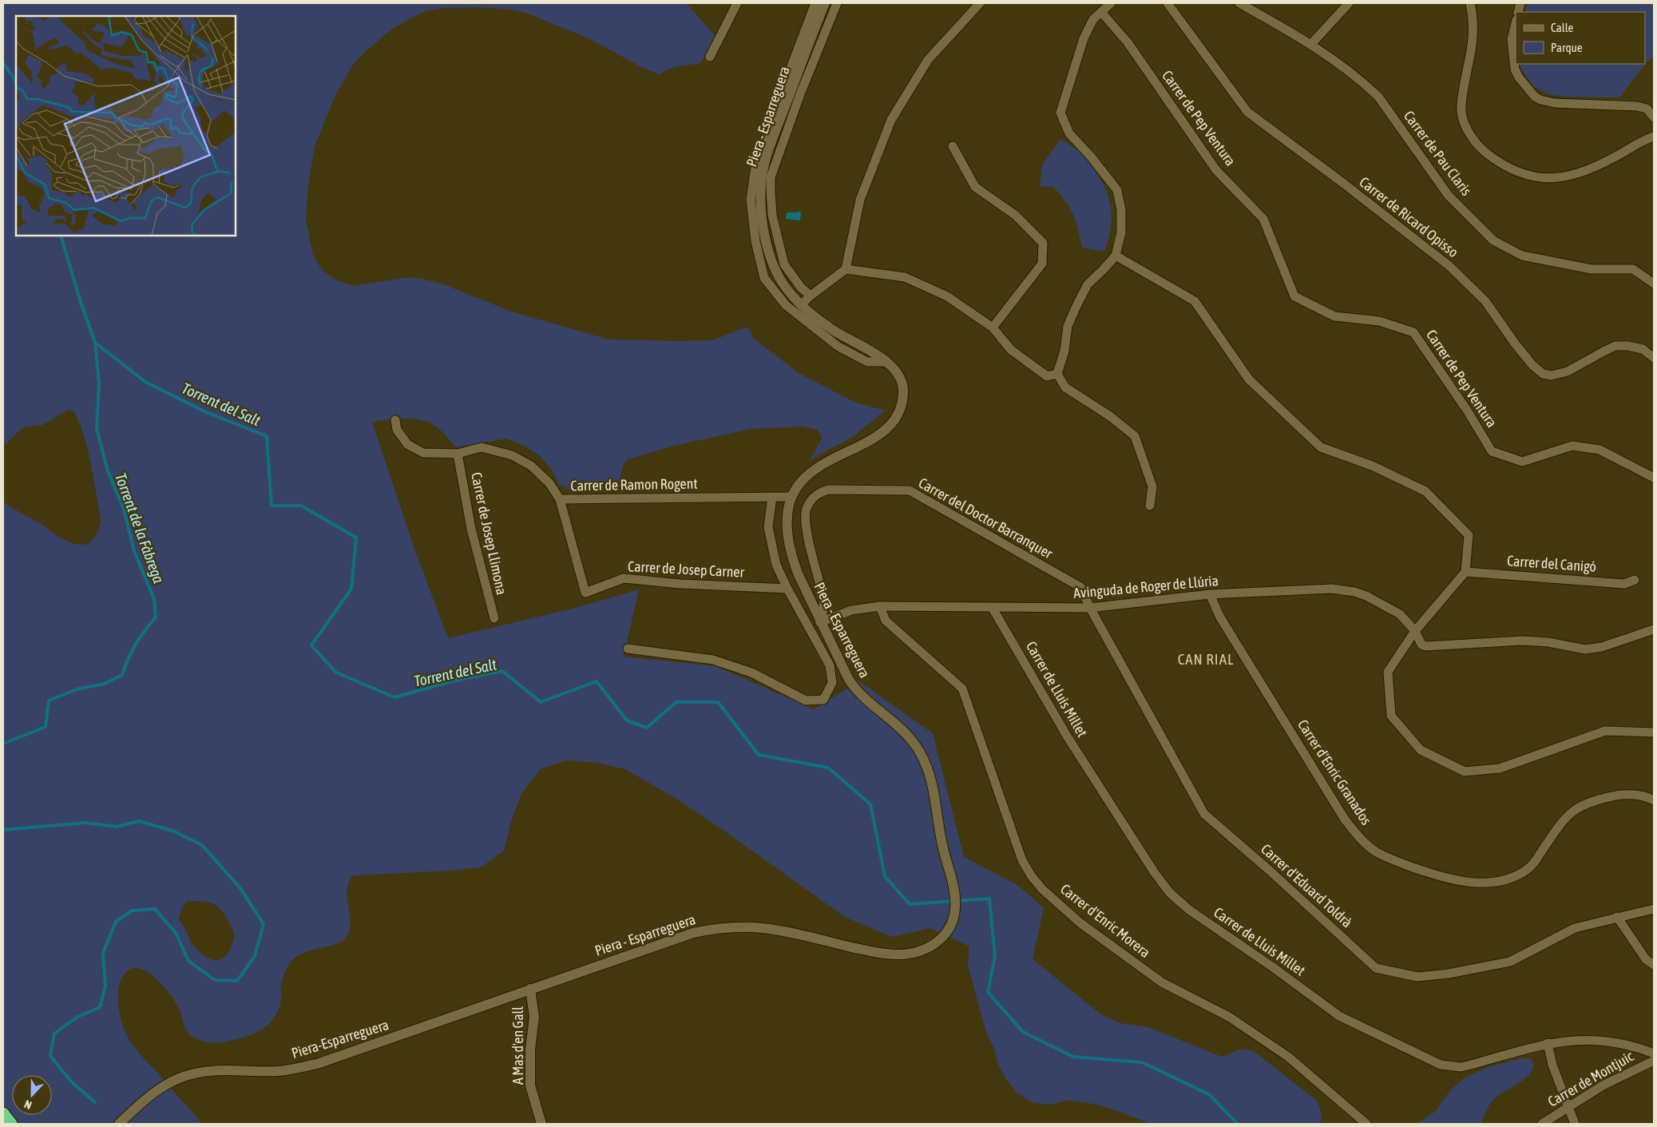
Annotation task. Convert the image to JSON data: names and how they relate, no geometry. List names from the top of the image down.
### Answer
{
  "streets": {
    "main road": ["Piera - Esparreguera", "Piera-Esparreguera", "A Mas d'en Gall"],
    "street": [
      "Carrer de Pep Ventura",
      "Carrer de Pau Claris",
      "Carrer de Ricard Opisso",
      "Carrer de Ramon Rogent",
      "Carrer del Doctor Barranquer",
      "Carrer de Josep Llimona",
      "Carrer del Canigó",
      "Carrer de Josep Carner",
      "Avinguda de Roger de Llúria",
      "Carrer de Lluis Millet",
      "Carrer d'Enric Granados",
      "Carrer d'Eduard Toldrà",
      "Carrer d'Enric Morera",
      "Carrer de Montjuic"
    ]
  },
  "crossings": [
    ["Piera - Esparreguera", "Carrer de Ramon Rogent"],
    ["Piera - Esparreguera", "Carrer del Doctor Barranquer"],
    ["Piera - Esparreguera", "Avinguda de Roger de Llúria"],
    ["Piera - Esparreguera", "Piera-Esparreguera"],
    ["Piera - Esparreguera", "A Mas d'en Gall"],
    ["Carrer de Ramon Rogent", "Carrer de Josep Llimona"],
    ["Carrer de Ramon Rogent", "Carrer de Josep Carner"],
    ["Carrer del Doctor Barranquer", "Avinguda de Roger de Llúria"],
    ["Carrer del Doctor Barranquer", "Carrer d'Eduard Toldrà"],
    ["Avinguda de Roger de Llúria", "Carrer de Lluis Millet"],
    ["Avinguda de Roger de Llúria", "Carrer d'Enric Granados"],
    ["Avinguda de Roger de Llúria", "Carrer d'Eduard Toldrà"],
    ["Avinguda de Roger de Llúria", "Carrer d'Enric Morera"],
    ["Piera-Esparreguera", "A Mas d'en Gall"]
  ],
  "districts": ["CAN RIAL"],
  "water": ["Torrent del Salt", "Torrent de la Fàbrega"],
  "legend": ["Calle", "Parque"],
  "north": "bottom"
}
